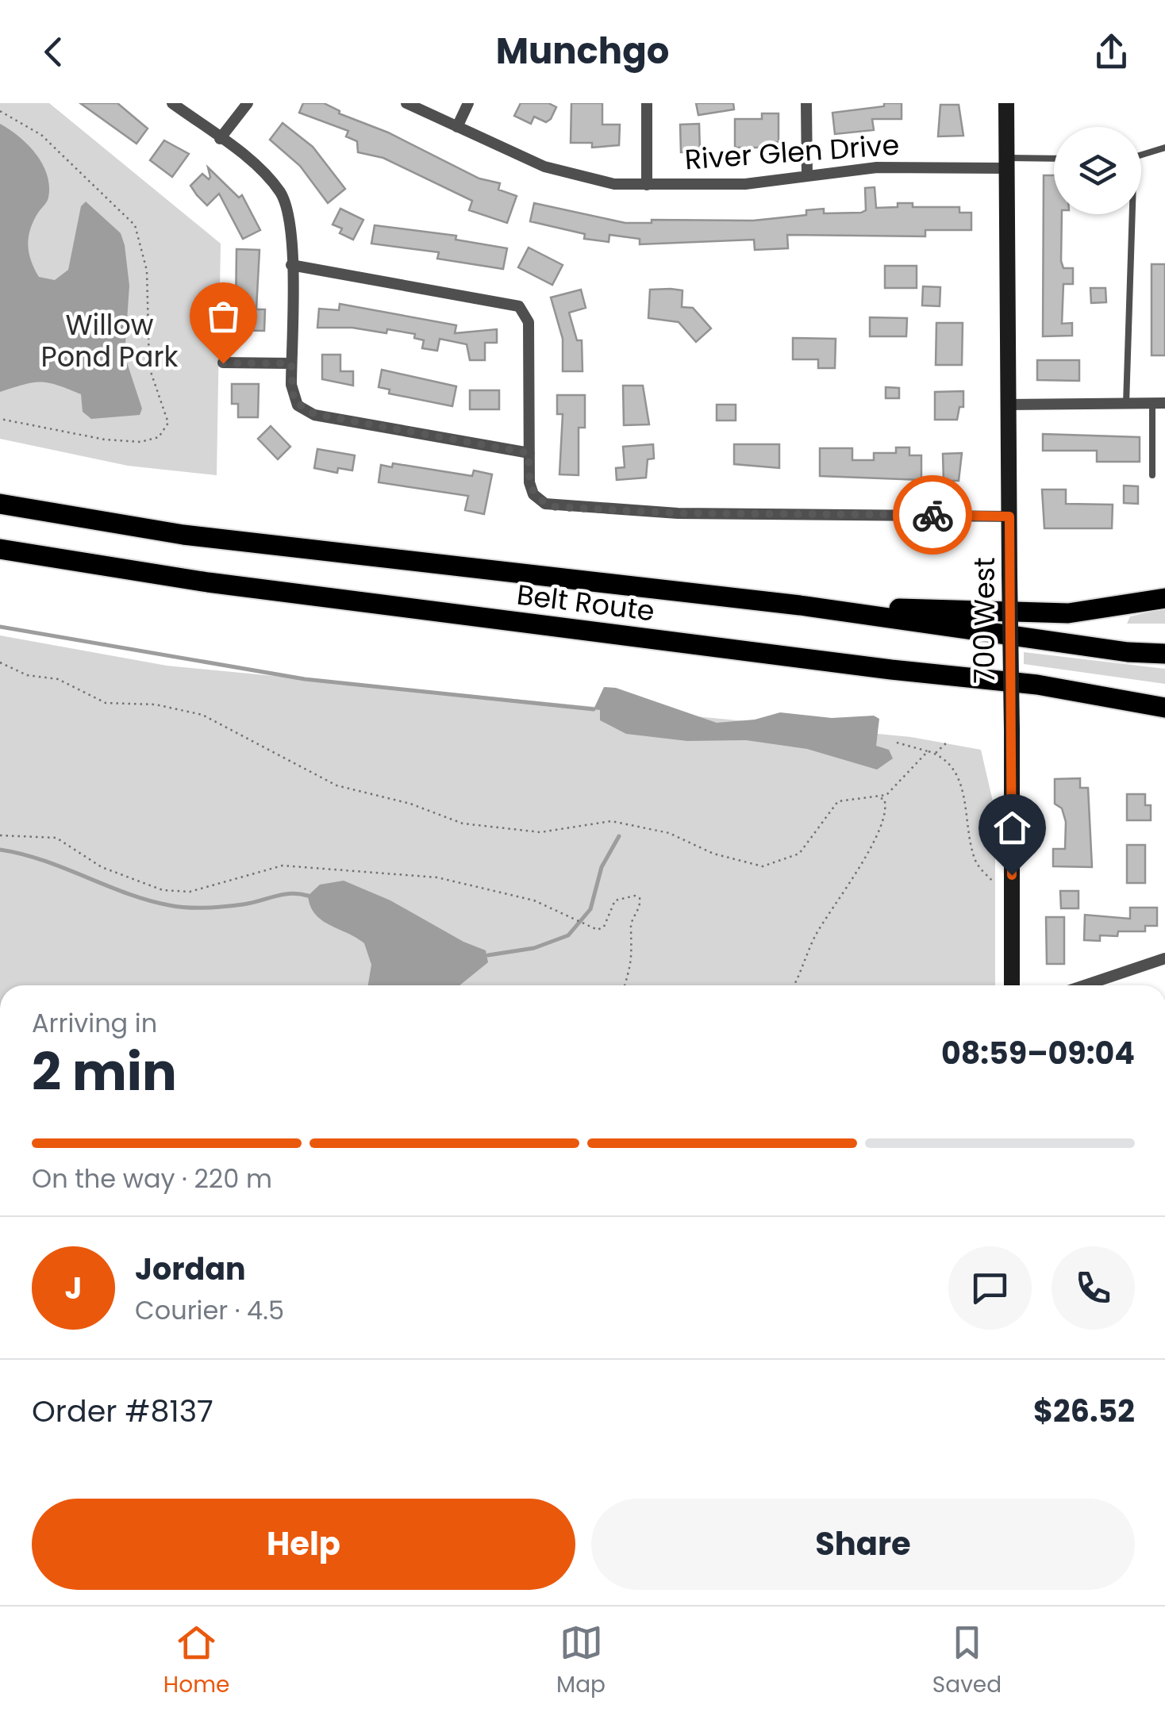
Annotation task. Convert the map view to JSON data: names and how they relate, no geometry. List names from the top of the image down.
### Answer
{
  "streets": {
    "highway": ["Belt Route"],
    "main road": ["700 West"],
    "street": ["River Glen Drive"]
  },
  "crossings": [
    ["River Glen Drive", "700 West"]
  ],
  "parks": ["Willow Pond Park"],
  "page": {
    "header": "Munchgo",
    "heading": ["2 min", "Arriving in", "08:59–09:04"],
    "panel": [
      "Jordan",
      "Courier · 4.5",
      "Order #8137",
      "$26.52"
    ],
    "bar": "On the way · 220 m",
    "round": "J",
    "buttons": ["Help", "Share"],
    "tabs": ["Home", "Map", "Saved"]
  }
}
